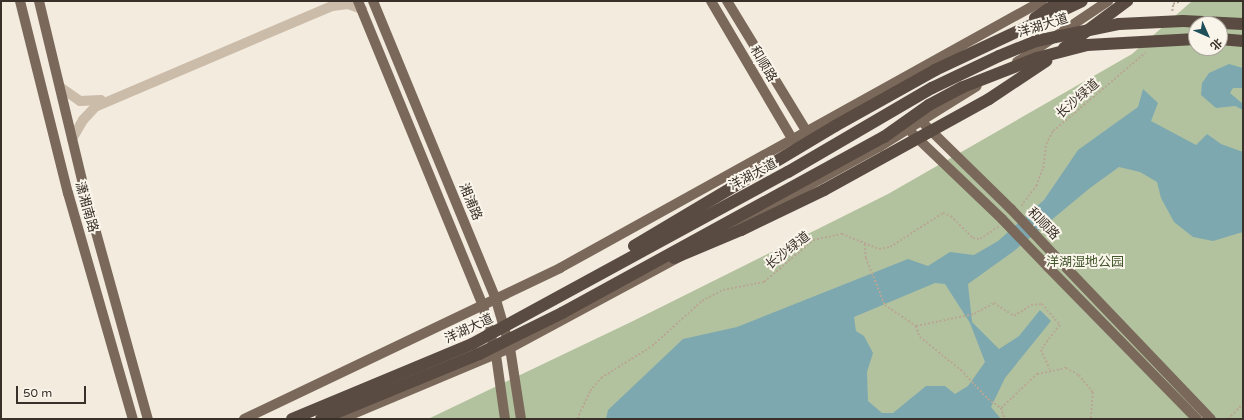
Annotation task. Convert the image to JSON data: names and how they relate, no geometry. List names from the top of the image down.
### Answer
{
  "streets": {
    "highway": ["洋湖大道"],
    "main road": ["和顺路", "湘浦路", "潇湘南路"],
    "path": ["长沙绿道"]
  },
  "crossings": [
    ["洋湖大道", "和顺路"],
    ["洋湖大道", "湘浦路"],
    ["和顺路", "长沙绿道"]
  ],
  "parks": ["洋湖湿地公园"],
  "scale_bar": "50 m",
  "north": "bottom right"
}
